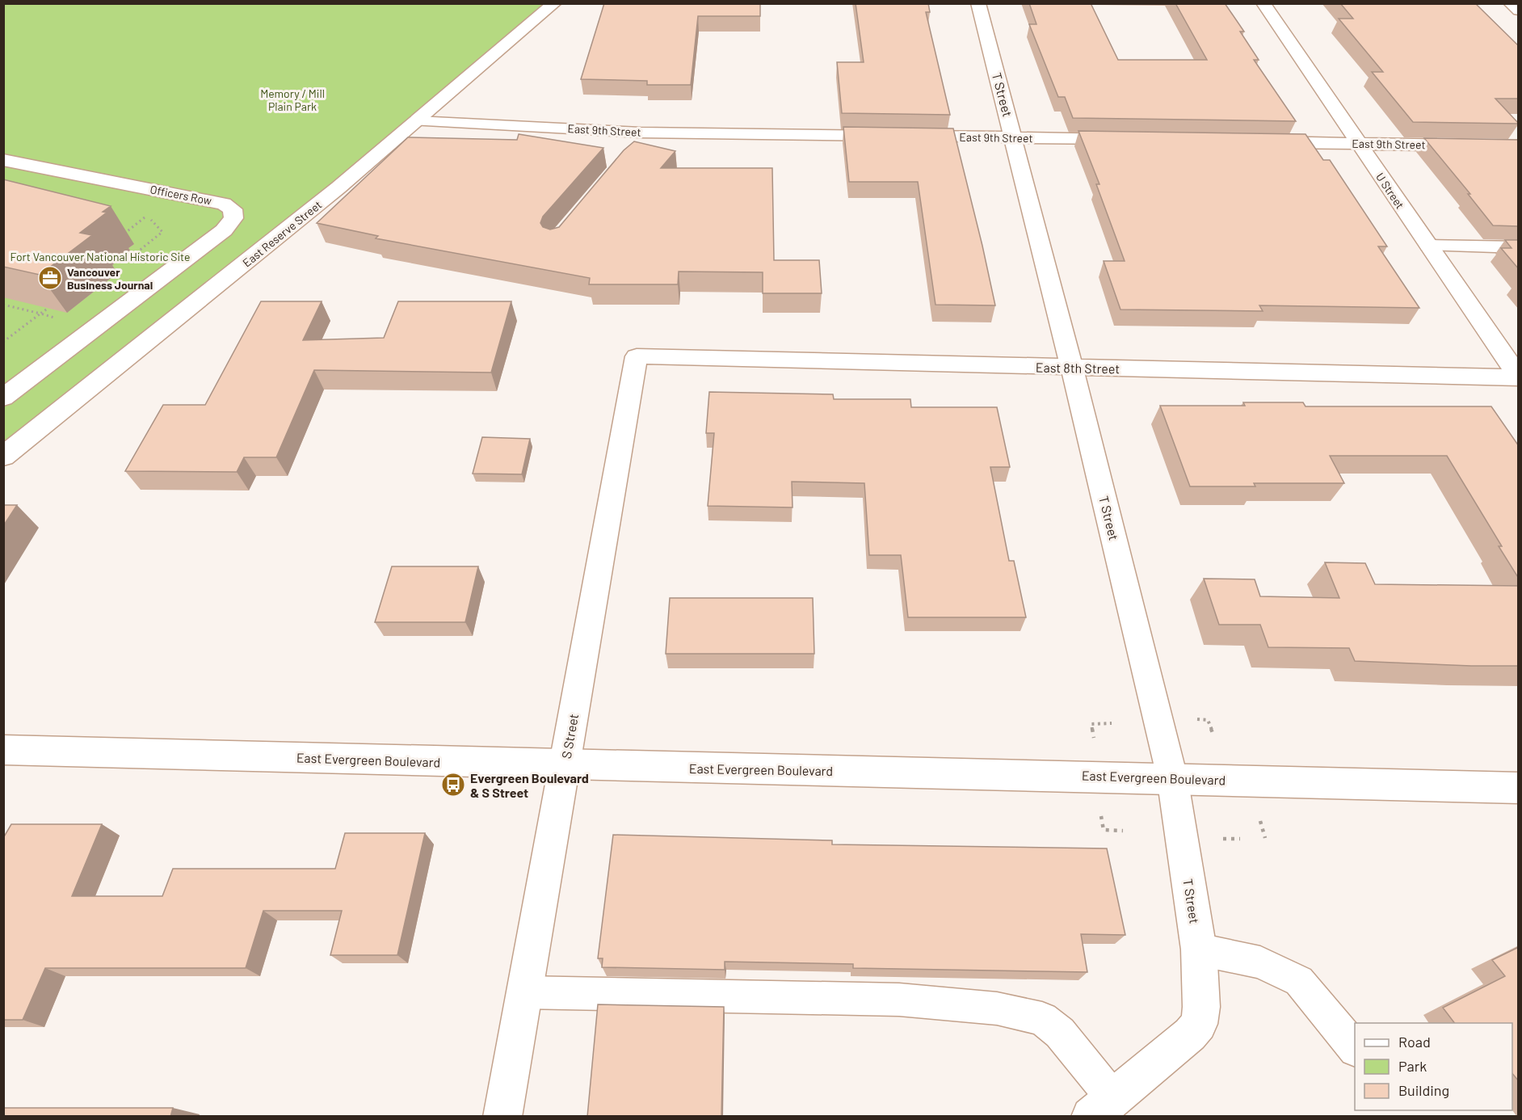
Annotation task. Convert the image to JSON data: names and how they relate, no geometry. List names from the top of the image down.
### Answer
{
  "streets": {
    "street": [
      "T Street",
      "East 9th Street",
      "U Street",
      "Officers Row",
      "East Reserve Street",
      "East 8th Street",
      "S Street",
      "East Evergreen Boulevard"
    ]
  },
  "crossings": [
    ["T Street", "East 9th Street"],
    ["T Street", "East 8th Street"],
    ["T Street", "East Evergreen Boulevard"],
    ["East 9th Street", "U Street"],
    ["East 9th Street", "East Reserve Street"],
    ["U Street", "East 8th Street"],
    ["East 8th Street", "S Street"],
    ["S Street", "East Evergreen Boulevard"]
  ],
  "parks": ["Memory / Mill Plain Park", "Fort Vancouver National Historic Site"],
  "places": {
    "office": ["Vancouver Business Journal"],
    "bus stop": ["Evergreen Boulevard & S Street"]
  },
  "legend": ["Road", "Park", "Building"]
}
